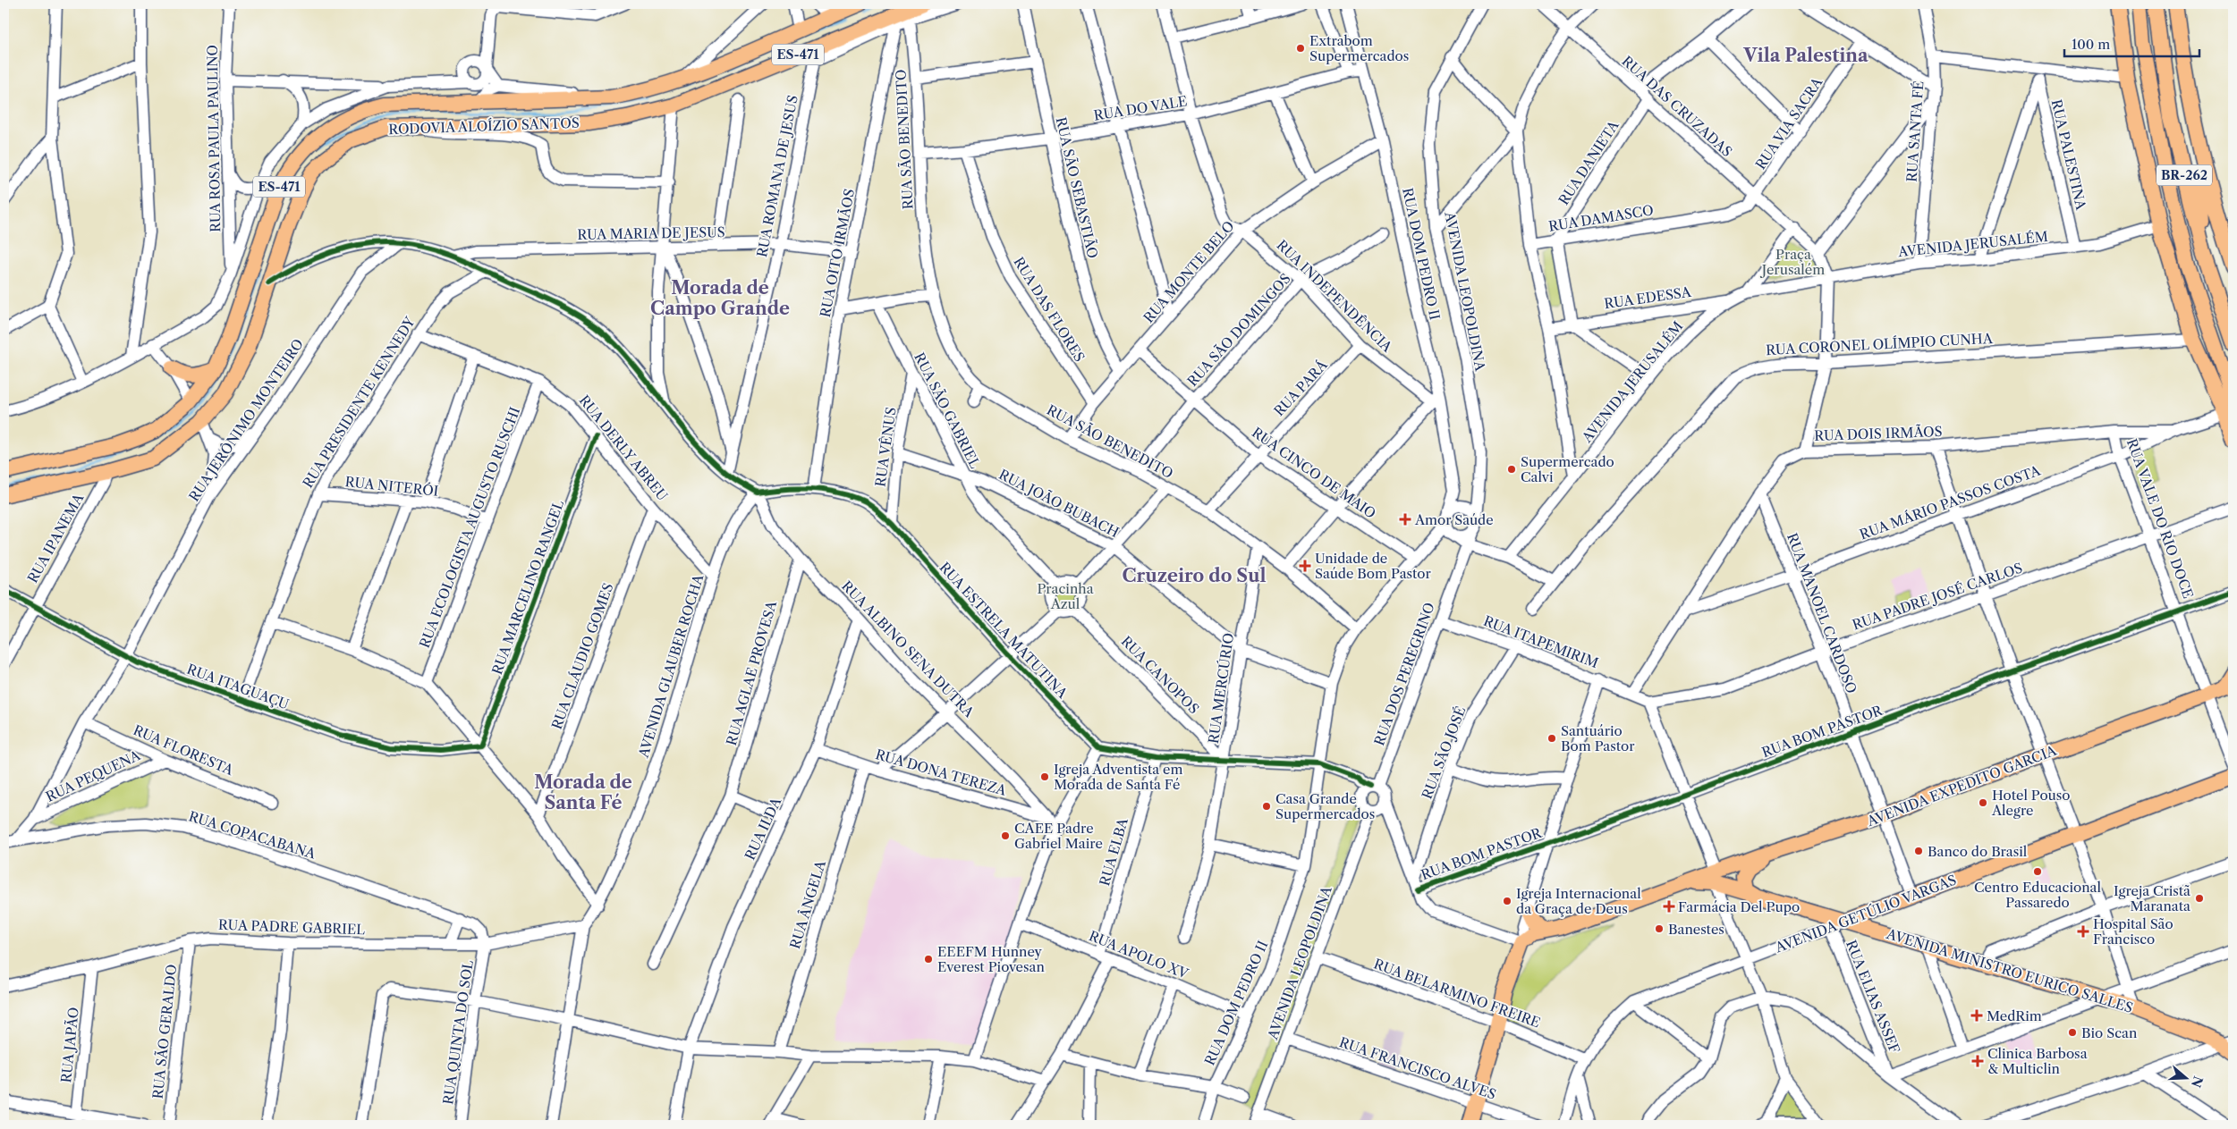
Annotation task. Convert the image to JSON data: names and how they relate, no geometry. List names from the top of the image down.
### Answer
{
  "streets": {
    "main road": [
      "ES-471",
      "RODOVIA ALOÍZIO SANTOS",
      "BR-262",
      "AVENIDA EXPEDITO GARCIA",
      "AVENIDA GETÚLIO VARGAS",
      "AVENIDA MINISTRO EURICO SALLES"
    ],
    "street": [
      "RUA DAS CRUZADAS",
      "RUA DO VALE",
      "RUA VIA SACRA",
      "RUA SANTA FÉ",
      "RUA ROSA PAULA PAULINO",
      "RUA SÃO BENEDITO",
      "RUA PALESTINA",
      "RUA DANIETA",
      "RUA ROMANA DE JESUS",
      "RUA SÃO SEBASTIÃO",
      "RUA DAMASCO",
      "RUA MARIA DE JESUS",
      "AVENIDA JERUSALÉM",
      "RUA OITO IRMÃOS",
      "RUA DOM PEDRO II",
      "RUA MONTE BELO",
      "AVENIDA LEOPOLDINA",
      "RUA INDEPENDÊNCIA",
      "RUA EDESSA",
      "RUA DAS FLORES",
      "RUA SÃO DOMINGOS",
      "RUA CORONEL OLÍMPIO CUNHA",
      "RUA PARÁ",
      "RUA PRESIDENTE KENNEDY",
      "RUA SÃO GABRIEL",
      "RUA JERÔNIMO MONTEIRO",
      "RUA DOIS IRMÃOS",
      "RUA VÊNUS",
      "RUA DERLY ABREU",
      "RUA CINCO DE MAIO",
      "RUA NITERÓI",
      "RUA MÁRIO PASSOS COSTA",
      "RUA JOÃO BUBACH",
      "RUA VALE DO RIO DOCE",
      "RUA ECOLOGISTA AUGUSTO RUSCHI",
      "RUA IPANEMA",
      "RUA MARCELINO RANGEL",
      "RUA PADRE JOSÉ CARLOS",
      "RUA MANOEL CARDOSO",
      "RUA ESTRELA MATUTINA",
      "RUA ITAPEMIRIM",
      "RUA ALBINO SENA DUTRA",
      "RUA CLÁUDIO GOMES",
      "AVENIDA GLAUBER ROCHA",
      "RUA AGLAE PROVESA",
      "RUA DOS PEREGRINO",
      "RUA CANOPOS",
      "RUA ITAGUAÇU",
      "RUA MERCÚRIO",
      "RUA BOM PASTOR",
      "RUA FLORESTA",
      "RUA SÃO JOSÉ",
      "RUA DONA TEREZA",
      "RUA PEQUENA",
      "RUA ILDA",
      "RUA COPACABANA",
      "RUA ELBA",
      "RUA ÂNGELA",
      "RUA PADRE GABRIEL",
      "RUA APOLO XV",
      "RUA BELARMINO FREIRE",
      "RUA ELIAS ASSEF",
      "RUA SÃO GERALDO",
      "RUA QUINTA DO SOL",
      "RUA JAPÃO",
      "RUA FRANCISCO ALVES"
    ]
  },
  "crossings": [
    ["RUA DAS CRUZADAS", "RUA VIA SACRA"],
    ["RUA DAS CRUZADAS", "RUA DANIETA"],
    ["RUA DAS CRUZADAS", "RUA DAMASCO"],
    ["RUA DAS CRUZADAS", "AVENIDA JERUSALÉM"],
    ["RUA DO VALE", "RUA SÃO BENEDITO"],
    ["RUA DO VALE", "RUA SÃO SEBASTIÃO"],
    ["RUA DO VALE", "RUA DOM PEDRO II"],
    ["RUA DO VALE", "RUA INDEPENDÊNCIA"],
    ["RUA DO VALE", "RUA DAS FLORES"],
    ["RUA VIA SACRA", "RUA DAMASCO"],
    ["RODOVIA ALOÍZIO SANTOS", "RUA IPANEMA"],
    ["RUA SANTA FÉ", "AVENIDA JERUSALÉM"],
    ["RUA SÃO BENEDITO", "RUA DOM PEDRO II"],
    ["RUA SÃO BENEDITO", "RUA MONTE BELO"],
    ["RUA SÃO BENEDITO", "RUA SÃO DOMINGOS"],
    ["RUA SÃO BENEDITO", "RUA PARÁ"],
    ["RUA SÃO BENEDITO", "RUA MERCÚRIO"],
    ["RUA PALESTINA", "AVENIDA JERUSALÉM"],
    ["RUA DANIETA", "RUA DAMASCO"],
    ["BR-262", "AVENIDA JERUSALÉM"],
    ["BR-262", "RUA CORONEL OLÍMPIO CUNHA"],
    ["BR-262", "RUA MÁRIO PASSOS COSTA"],
    ["RUA ROMANA DE JESUS", "RUA MARIA DE JESUS"],
    ["RUA ROMANA DE JESUS", "RUA OITO IRMÃOS"],
    ["RUA SÃO SEBASTIÃO", "RUA MONTE BELO"],
    ["RUA MARIA DE JESUS", "RUA OITO IRMÃOS"],
    ["AVENIDA JERUSALÉM", "RUA EDESSA"],
    ["RUA OITO IRMÃOS", "RUA ESTRELA MATUTINA"],
    ["RUA DOM PEDRO II", "RUA MONTE BELO"],
    ["RUA DOM PEDRO II", "AVENIDA LEOPOLDINA"],
    ["RUA DOM PEDRO II", "RUA INDEPENDÊNCIA"],
    ["RUA DOM PEDRO II", "RUA CINCO DE MAIO"],
    ["RUA DOM PEDRO II", "RUA JOÃO BUBACH"],
    ["RUA DOM PEDRO II", "RUA DOS PEREGRINO"],
    ["RUA DOM PEDRO II", "RUA APOLO XV"],
    ["RUA MONTE BELO", "RUA INDEPENDÊNCIA"],
    ["RUA MONTE BELO", "RUA DAS FLORES"],
    ["RUA MONTE BELO", "RUA CINCO DE MAIO"],
    ["AVENIDA LEOPOLDINA", "RUA DOS PEREGRINO"],
    ["AVENIDA LEOPOLDINA", "RUA BELARMINO FREIRE"],
    ["AVENIDA LEOPOLDINA", "RUA FRANCISCO ALVES"],
    ["RUA INDEPENDÊNCIA", "RUA SÃO DOMINGOS"],
    ["RUA INDEPENDÊNCIA", "RUA PARÁ"],
    ["RUA SÃO DOMINGOS", "RUA CINCO DE MAIO"],
    ["RUA PARÁ", "RUA CINCO DE MAIO"],
    ["RUA PRESIDENTE KENNEDY", "RUA DERLY ABREU"],
    ["RUA PRESIDENTE KENNEDY", "RUA NITERÓI"],
    ["RUA PRESIDENTE KENNEDY", "RUA ITAGUAÇU"],
    ["RUA SÃO GABRIEL", "RUA VÊNUS"],
    ["RUA SÃO GABRIEL", "RUA JOÃO BUBACH"],
    ["RUA SÃO GABRIEL", "RUA CANOPOS"],
    ["RUA JERÔNIMO MONTEIRO", "RUA ITAGUAÇU"],
    ["RUA JERÔNIMO MONTEIRO", "RUA FLORESTA"],
    ["RUA JERÔNIMO MONTEIRO", "RUA PEQUENA"],
    ["RUA JERÔNIMO MONTEIRO", "RUA COPACABANA"],
    ["RUA DOIS IRMÃOS", "RUA MÁRIO PASSOS COSTA"],
    ["RUA DOIS IRMÃOS", "RUA VALE DO RIO DOCE"],
    ["RUA DOIS IRMÃOS", "RUA MANOEL CARDOSO"],
    ["RUA DOIS IRMÃOS", "RUA ITAPEMIRIM"],
    ["RUA VÊNUS", "RUA JOÃO BUBACH"],
    ["RUA VÊNUS", "RUA ESTRELA MATUTINA"],
    ["RUA DERLY ABREU", "RUA ECOLOGISTA AUGUSTO RUSCHI"],
    ["RUA DERLY ABREU", "RUA MARCELINO RANGEL"],
    ["RUA DERLY ABREU", "RUA CLÁUDIO GOMES"],
    ["RUA DERLY ABREU", "AVENIDA GLAUBER ROCHA"],
    ["RUA NITERÓI", "RUA ECOLOGISTA AUGUSTO RUSCHI"],
    ["RUA MÁRIO PASSOS COSTA", "RUA VALE DO RIO DOCE"],
    ["RUA MÁRIO PASSOS COSTA", "RUA MANOEL CARDOSO"],
    ["RUA JOÃO BUBACH", "RUA MERCÚRIO"],
    ["RUA VALE DO RIO DOCE", "RUA PADRE JOSÉ CARLOS"],
    ["RUA VALE DO RIO DOCE", "RUA BOM PASTOR"],
    ["RUA VALE DO RIO DOCE", "AVENIDA EXPEDITO GARCIA"],
    ["RUA IPANEMA", "RUA ITAGUAÇU"],
    ["RUA MARCELINO RANGEL", "RUA ITAGUAÇU"],
    ["RUA PADRE JOSÉ CARLOS", "RUA MANOEL CARDOSO"],
    ["RUA PADRE JOSÉ CARLOS", "RUA ITAPEMIRIM"],
    ["RUA MANOEL CARDOSO", "RUA BOM PASTOR"],
    ["RUA MANOEL CARDOSO", "AVENIDA EXPEDITO GARCIA"],
    ["RUA MANOEL CARDOSO", "AVENIDA GETÚLIO VARGAS"],
    ["RUA ESTRELA MATUTINA", "RUA ALBINO SENA DUTRA"],
    ["RUA ESTRELA MATUTINA", "AVENIDA GLAUBER ROCHA"],
    ["RUA ITAPEMIRIM", "RUA DOS PEREGRINO"],
    ["RUA ITAPEMIRIM", "RUA SÃO JOSÉ"],
    ["RUA ALBINO SENA DUTRA", "AVENIDA GLAUBER ROCHA"],
    ["RUA ALBINO SENA DUTRA", "RUA AGLAE PROVESA"],
    ["RUA ALBINO SENA DUTRA", "RUA DONA TEREZA"],
    ["RUA ALBINO SENA DUTRA", "RUA ILDA"],
    ["AVENIDA GLAUBER ROCHA", "RUA PADRE GABRIEL"],
    ["RUA CANOPOS", "RUA MERCÚRIO"],
    ["RUA BOM PASTOR", "RUA SÃO JOSÉ"],
    ["RUA FLORESTA", "RUA PEQUENA"],
    ["RUA DONA TEREZA", "RUA ILDA"],
    ["RUA DONA TEREZA", "RUA ÂNGELA"],
    ["RUA COPACABANA", "RUA PADRE GABRIEL"],
    ["RUA COPACABANA", "RUA QUINTA DO SOL"],
    ["RUA ELBA", "RUA APOLO XV"],
    ["AVENIDA GETÚLIO VARGAS", "AVENIDA MINISTRO EURICO SALLES"],
    ["AVENIDA GETÚLIO VARGAS", "RUA BELARMINO FREIRE"],
    ["AVENIDA GETÚLIO VARGAS", "RUA ELIAS ASSEF"],
    ["RUA PADRE GABRIEL", "RUA SÃO GERALDO"],
    ["RUA PADRE GABRIEL", "RUA QUINTA DO SOL"],
    ["RUA PADRE GABRIEL", "RUA JAPÃO"]
  ],
  "districts": [
    "Vila Palestina",
    "Morada de Campo Grande",
    "Cruzeiro do Sul",
    "Morada de Santa Fé"
  ],
  "parks": ["Praça Jerusalém", "Pracinha Azul"],
  "places": {
    "other": [
      "Extrabom Supermercados",
      "Supermercado Calvi",
      "Santuário Bom Pastor",
      "Igreja Adventista em Morada de Santa Fé",
      "Hotel Pouso Alegre",
      "Casa Grande Supermercados",
      "CAEE Padre Gabriel Maire",
      "Banco do Brasil",
      "Centro Educacional Passaredo",
      "Igreja Cristã Maranata",
      "Igreja Internacional da Graça de Deus",
      "Banestes",
      "EEEFM Hunney Everest Piovesan",
      "Bio Scan"
    ],
    "health": [
      "Amor Saúde",
      "Unidade de Saúde Bom Pastor",
      "Farmácia Del Pupo",
      "Hospital São Francisco",
      "MedRim",
      "Clinica Barbosa & Multiclin"
    ]
  },
  "scale_bar": "100 m",
  "north": "right"
}
